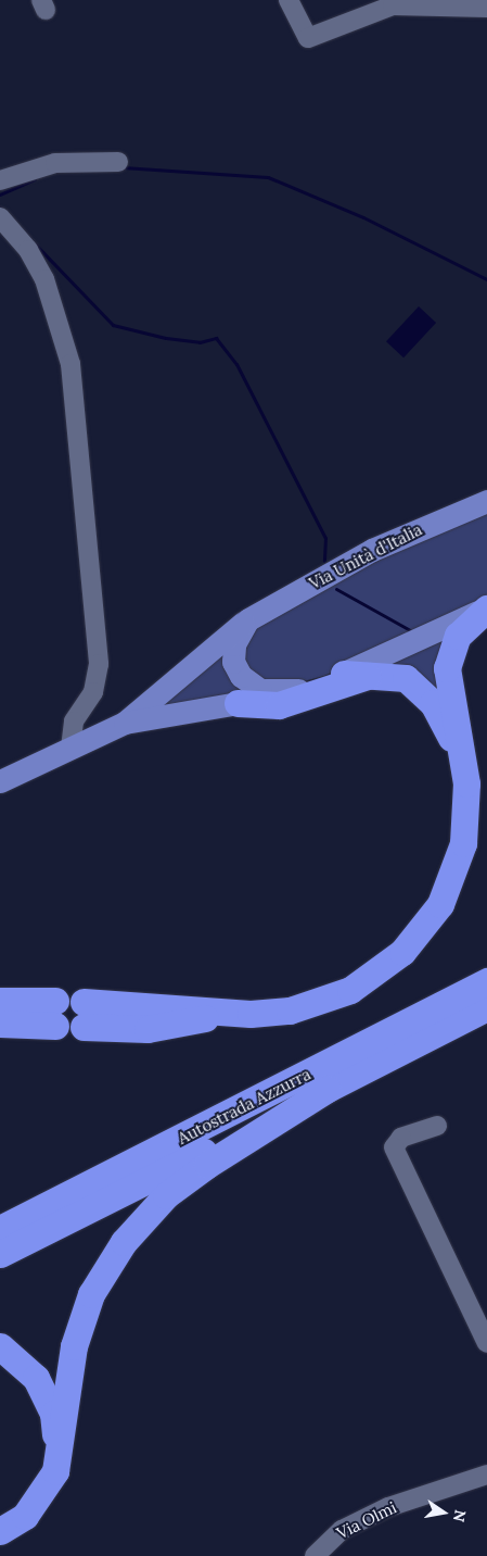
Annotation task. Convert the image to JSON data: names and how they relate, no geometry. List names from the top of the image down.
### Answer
{
  "streets": {
    "highway": ["Autostrada Azzurra"],
    "main road": ["Via Unità d'Italia"],
    "street": ["Via Olmi"]
  },
  "north": "right"
}
